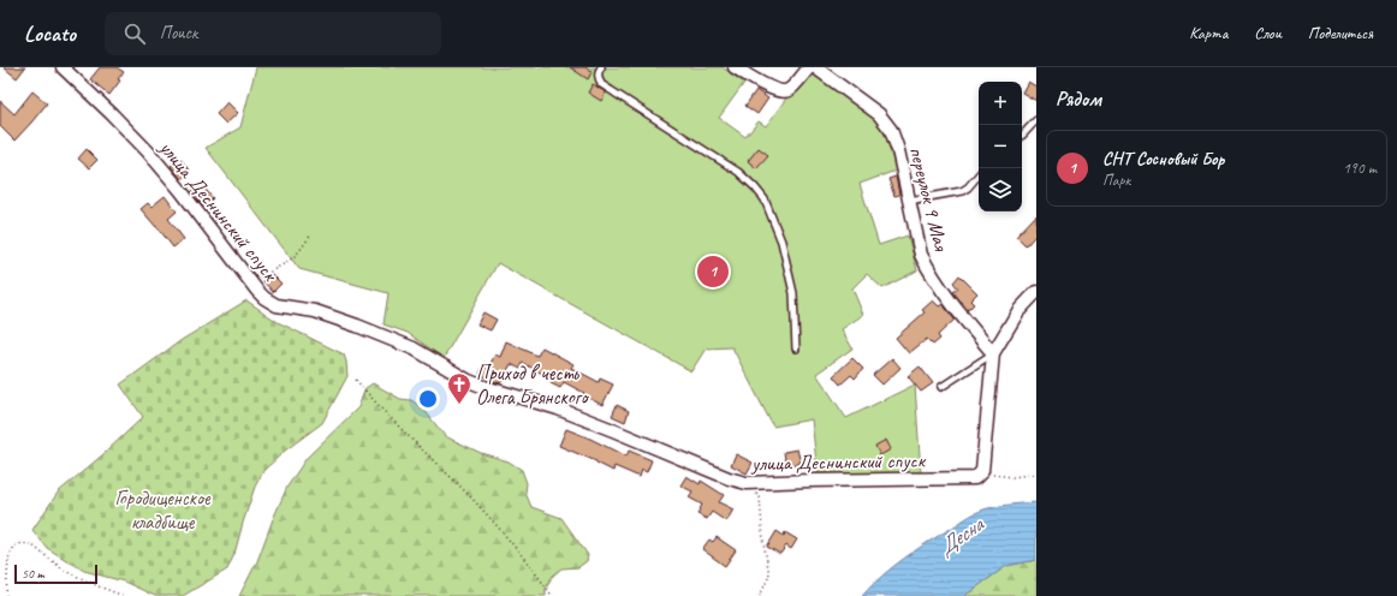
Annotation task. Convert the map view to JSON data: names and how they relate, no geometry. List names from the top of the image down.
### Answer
{
  "streets": {
    "street": ["переулок 9 Мая", "улица Деснинский спуск"]
  },
  "water": ["Десна"],
  "parks": ["Городищенское кладбище"],
  "places": {
    "church": ["Приход в честь Олега Брянского"]
  },
  "scale_bar": "50 m",
  "page": {
    "header": "Locato",
    "search": "Поиск",
    "nav": ["Карта", "Слои", "Поделиться"],
    "heading": "Рядом",
    "map_buttons": ["+", "−"],
    "list": [
      {
        "mark": "1",
        "name": "СНТ Сосновый Бор",
        "note": "Парк",
        "value": "190 m"
      }
    ],
    "pins": "1",
    "scale": "50 m"
  }
}
